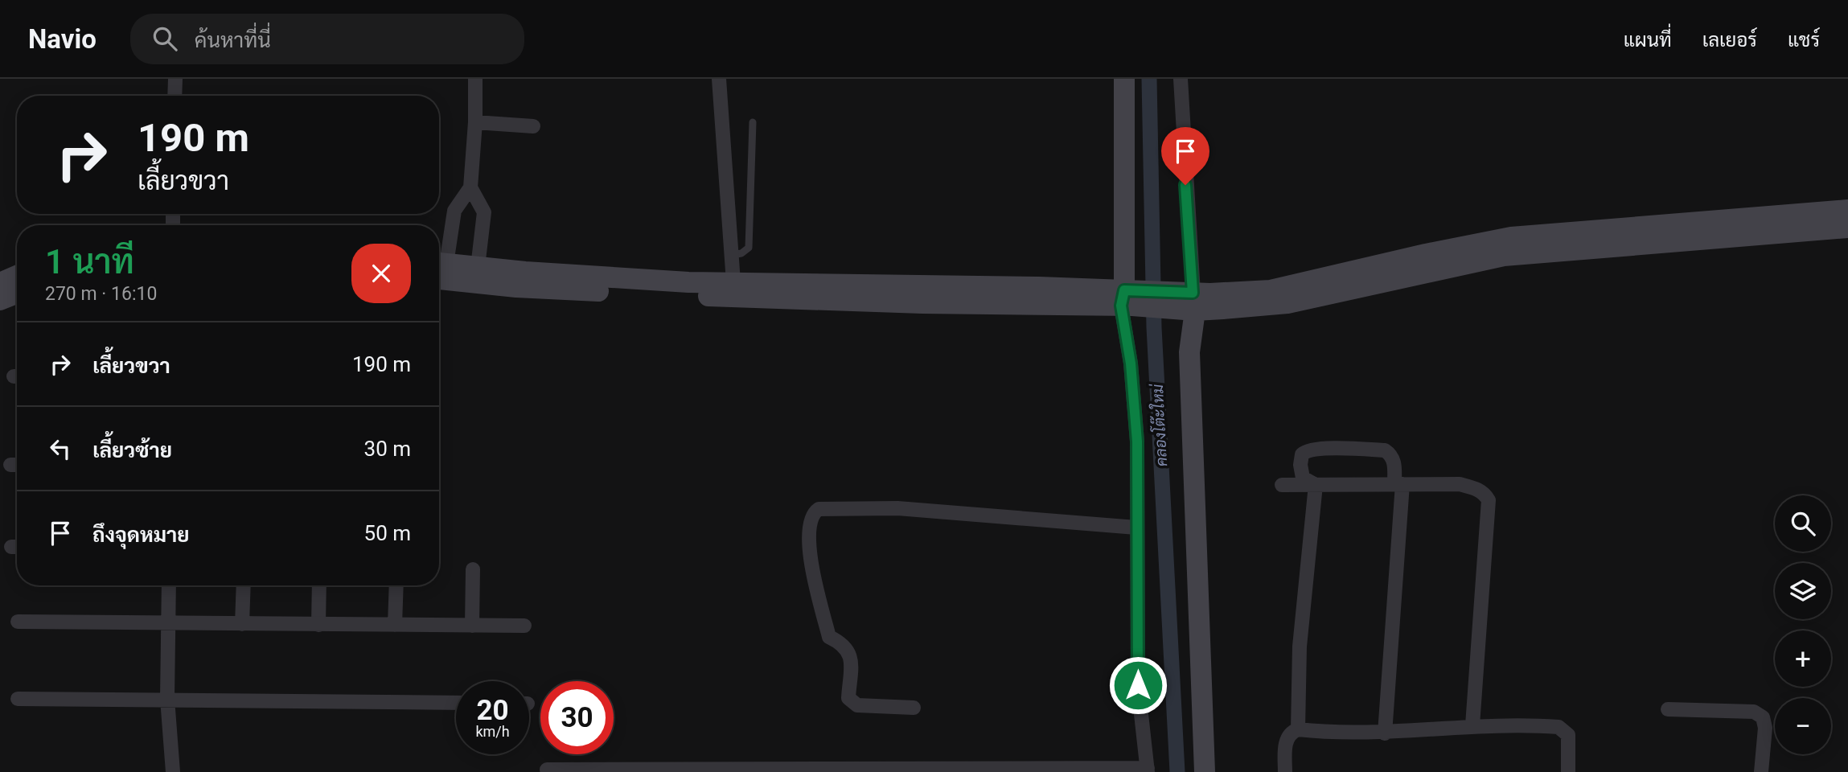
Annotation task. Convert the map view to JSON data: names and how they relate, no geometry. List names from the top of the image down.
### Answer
{
  "water": ["คลองโต๊ะใหม่"],
  "page": {
    "header": "Navio",
    "search": "ค้นหาที่นี่",
    "nav": ["แผนที่", "เลเยอร์", "แชร์"],
    "turn": ["190 m", "เลี้ยวขวา"],
    "heading": ["1 นาที", "270 m · 16:10"],
    "list": [
      {
        "name": "เลี้ยวขวา",
        "value": "190 m"
      },
      {
        "name": "เลี้ยวซ้าย",
        "value": "30 m"
      },
      {
        "name": "ถึงจุดหมาย",
        "value": "50 m"
      }
    ],
    "map_buttons": ["+", "−"],
    "speed": "20 km/h",
    "limit": "30"
  }
}
